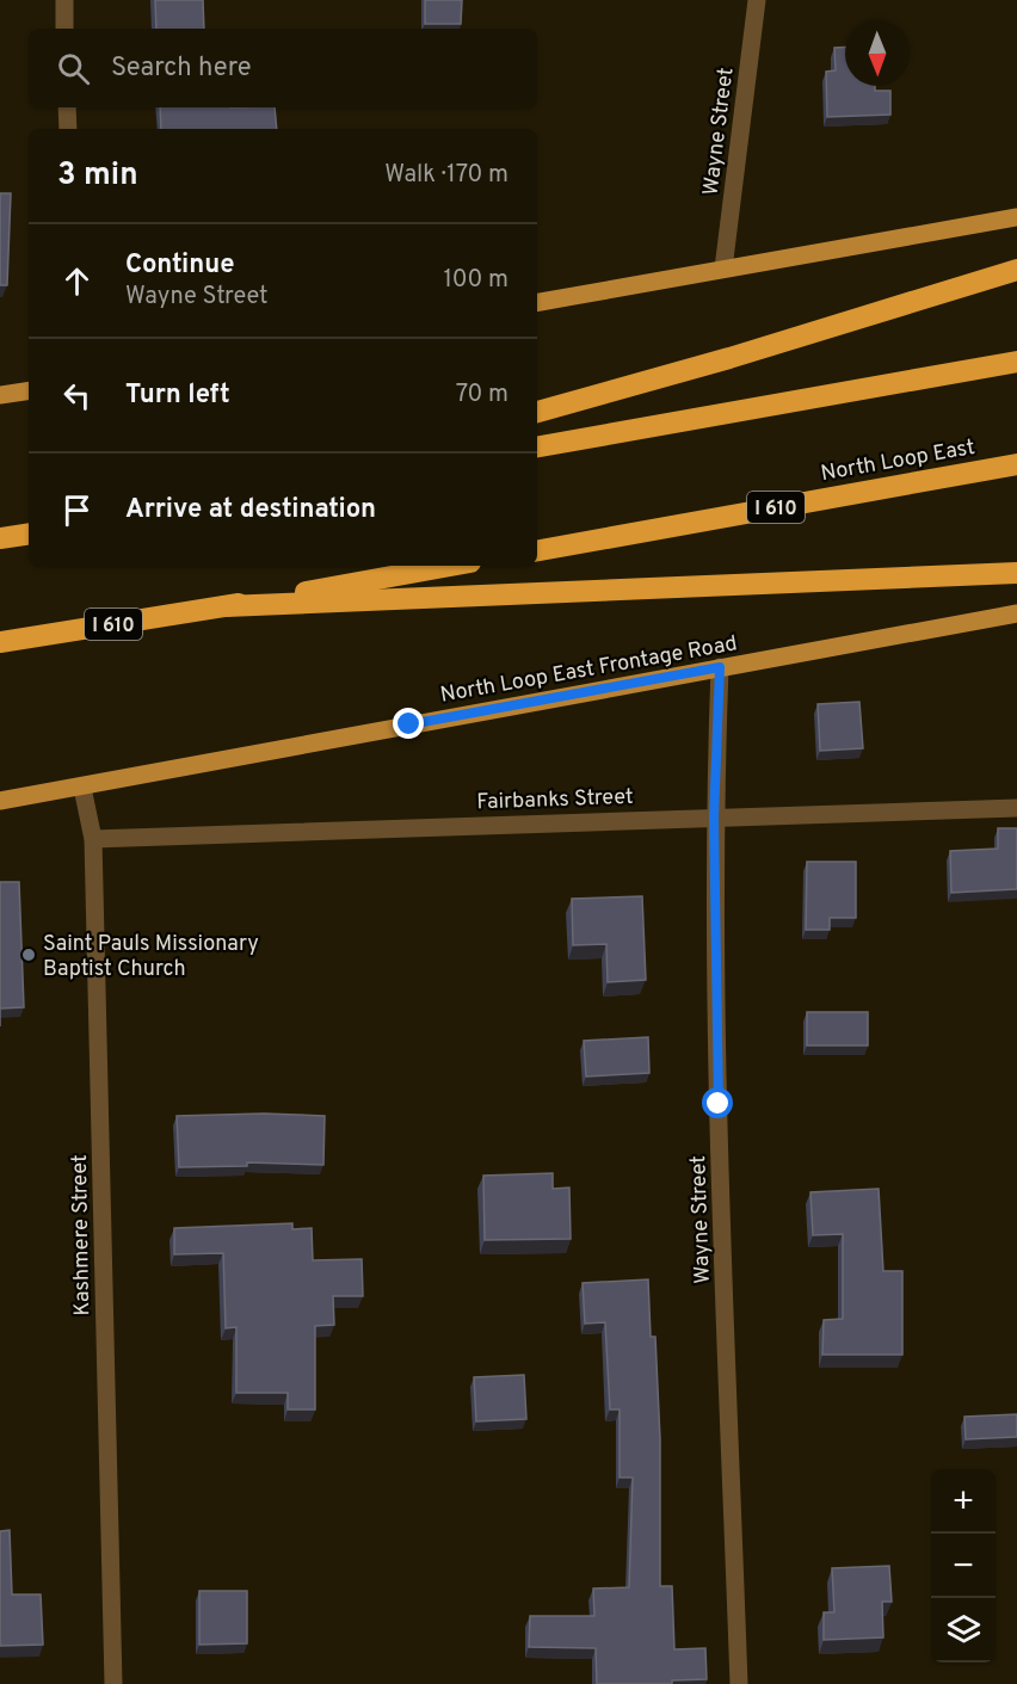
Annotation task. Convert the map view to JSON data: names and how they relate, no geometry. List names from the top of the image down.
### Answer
{
  "streets": {
    "highway": ["North Loop East", "I 610"],
    "main road": ["North Loop East Frontage Road"],
    "street": ["Wayne Street", "Fairbanks Street", "Kashmere Street"]
  },
  "crossings": [
    ["Wayne Street", "North Loop East Frontage Road"],
    ["Wayne Street", "Fairbanks Street"],
    ["North Loop East Frontage Road", "Kashmere Street"],
    ["Fairbanks Street", "Kashmere Street"]
  ],
  "places": ["Saint Pauls Missionary Baptist Church"],
  "north": "bottom",
  "page": {
    "search": "Search here",
    "heading": ["3 min", "Walk · 170 m"],
    "list": [
      ["Continue", "Wayne Street", "100 m"],
      ["Turn left", "70 m"],
      "Arrive at destination"
    ],
    "map_buttons": ["+", "−"]
  }
}
